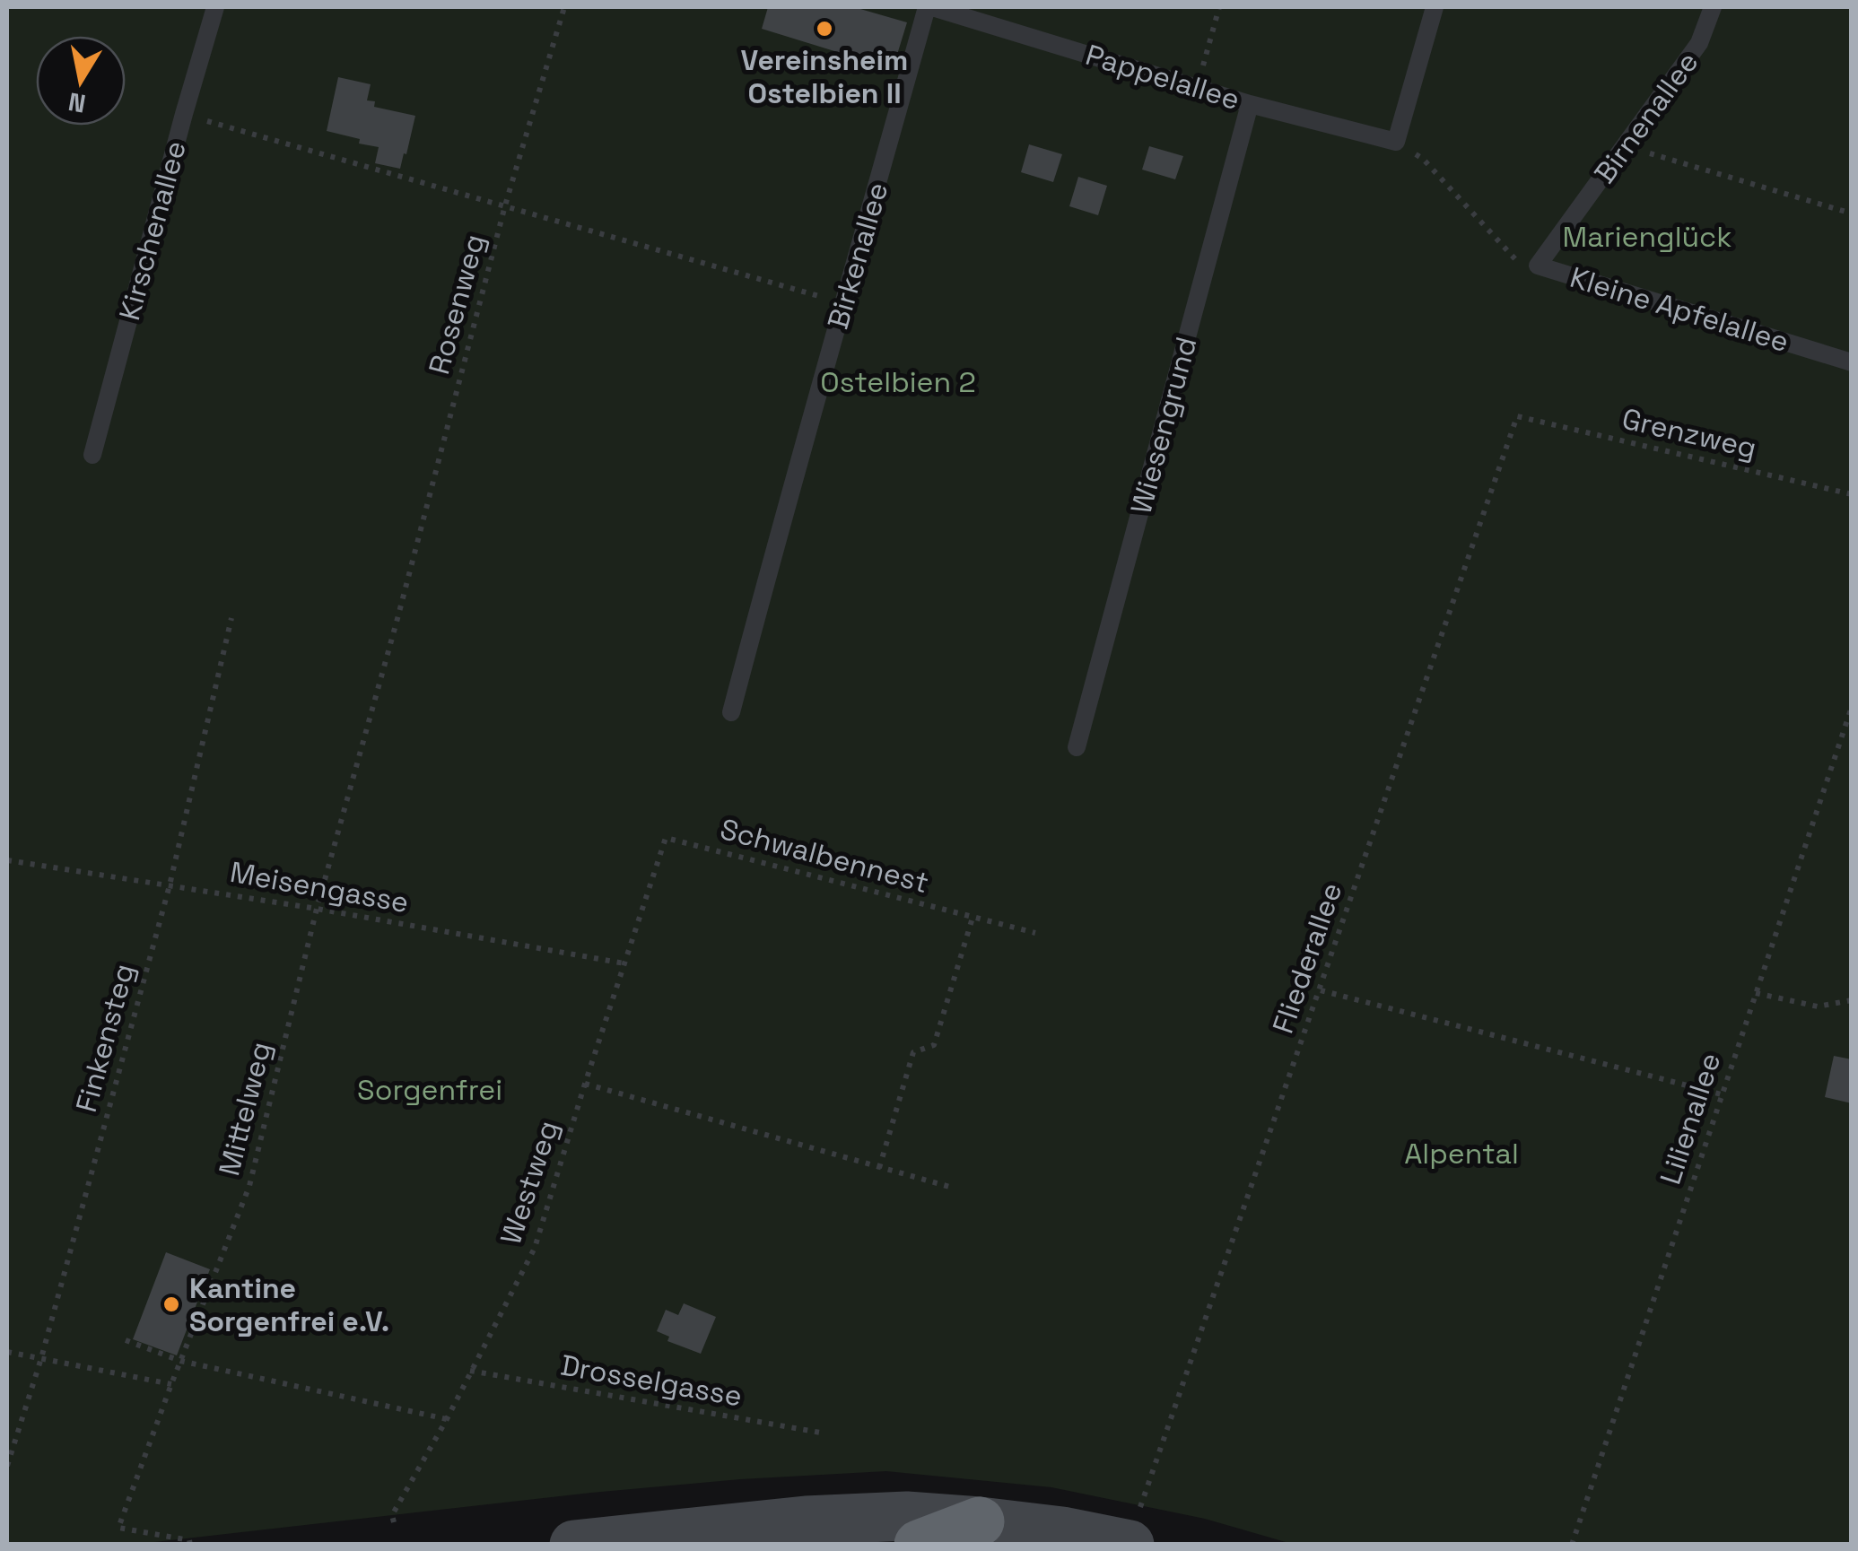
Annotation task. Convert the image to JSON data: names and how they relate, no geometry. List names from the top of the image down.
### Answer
{
  "streets": {
    "lane": [
      "Pappelallee",
      "Birnenallee",
      "Kirschenallee",
      "Birkenallee",
      "Kleine Apfelallee",
      "Wiesengrund"
    ],
    "path": [
      "Rosenweg",
      "Grenzweg",
      "Schwalbennest",
      "Meisengasse",
      "Fliederallee",
      "Finkensteg",
      "Mittelweg",
      "Lilienallee",
      "Westweg",
      "Drosselgasse"
    ]
  },
  "crossings": [
    ["Pappelallee", "Birkenallee"],
    ["Pappelallee", "Kleine Apfelallee"],
    ["Pappelallee", "Wiesengrund"],
    ["Birnenallee", "Kleine Apfelallee"],
    ["Rosenweg", "Mittelweg"],
    ["Grenzweg", "Fliederallee"],
    ["Schwalbennest", "Westweg"],
    ["Meisengasse", "Finkensteg"],
    ["Meisengasse", "Mittelweg"],
    ["Meisengasse", "Westweg"],
    ["Westweg", "Drosselgasse"]
  ],
  "parks": [
    "Marienglück",
    "Ostelbien 2",
    "Sorgenfrei",
    "Alpental"
  ],
  "places": ["Vereinsheim Ostelbien II", "Kantine Sorgenfrei e.V."],
  "north": "bottom"
}
